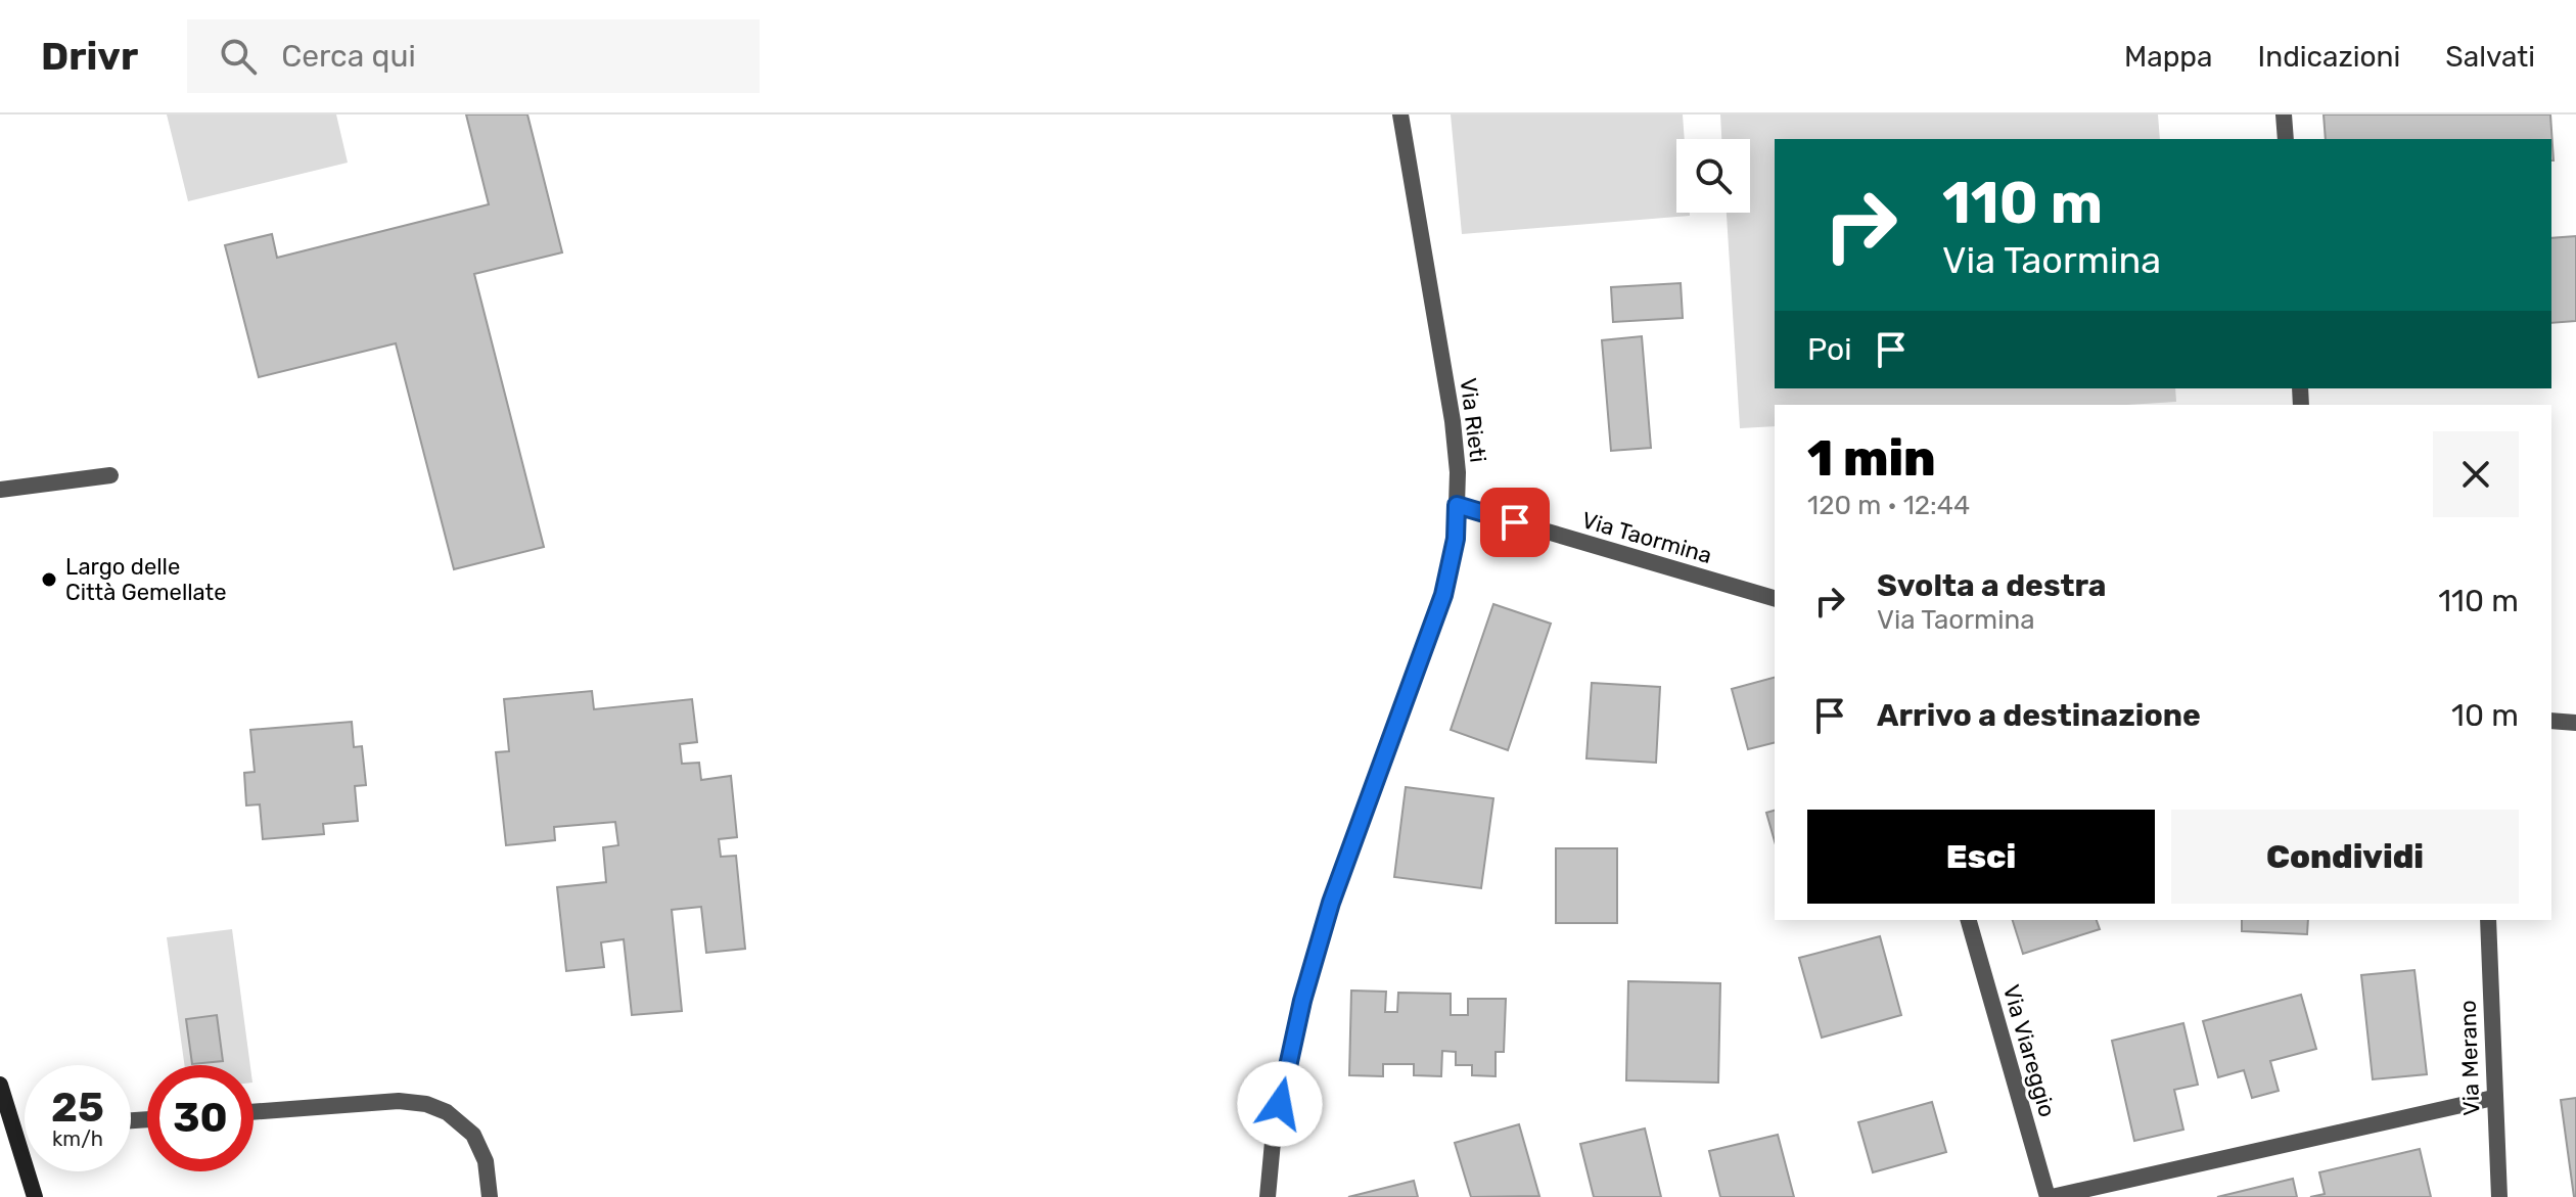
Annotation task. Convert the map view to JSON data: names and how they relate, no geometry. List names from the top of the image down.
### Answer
{
  "streets": {
    "street": [
      "Via Rieti",
      "Via Taormina",
      "Via Viareggio",
      "Via Merano"
    ]
  },
  "crossings": [
    ["Via Rieti", "Via Taormina"]
  ],
  "places": ["Largo delle Città Gemellate"],
  "page": {
    "header": "Drivr",
    "search": "Cerca qui",
    "nav": ["Mappa", "Indicazioni", "Salvati"],
    "turn": ["110 m", "Via Taormina"],
    "then": "Poi",
    "heading": ["1 min", "120 m · 12:44"],
    "list": [
      {
        "name": "Svolta a destra",
        "note": "Via Taormina",
        "value": "110 m"
      },
      {
        "name": "Arrivo a destinazione",
        "value": "10 m"
      }
    ],
    "buttons": ["Esci", "Condividi"],
    "speed": "25 km/h",
    "limit": "30"
  }
}
